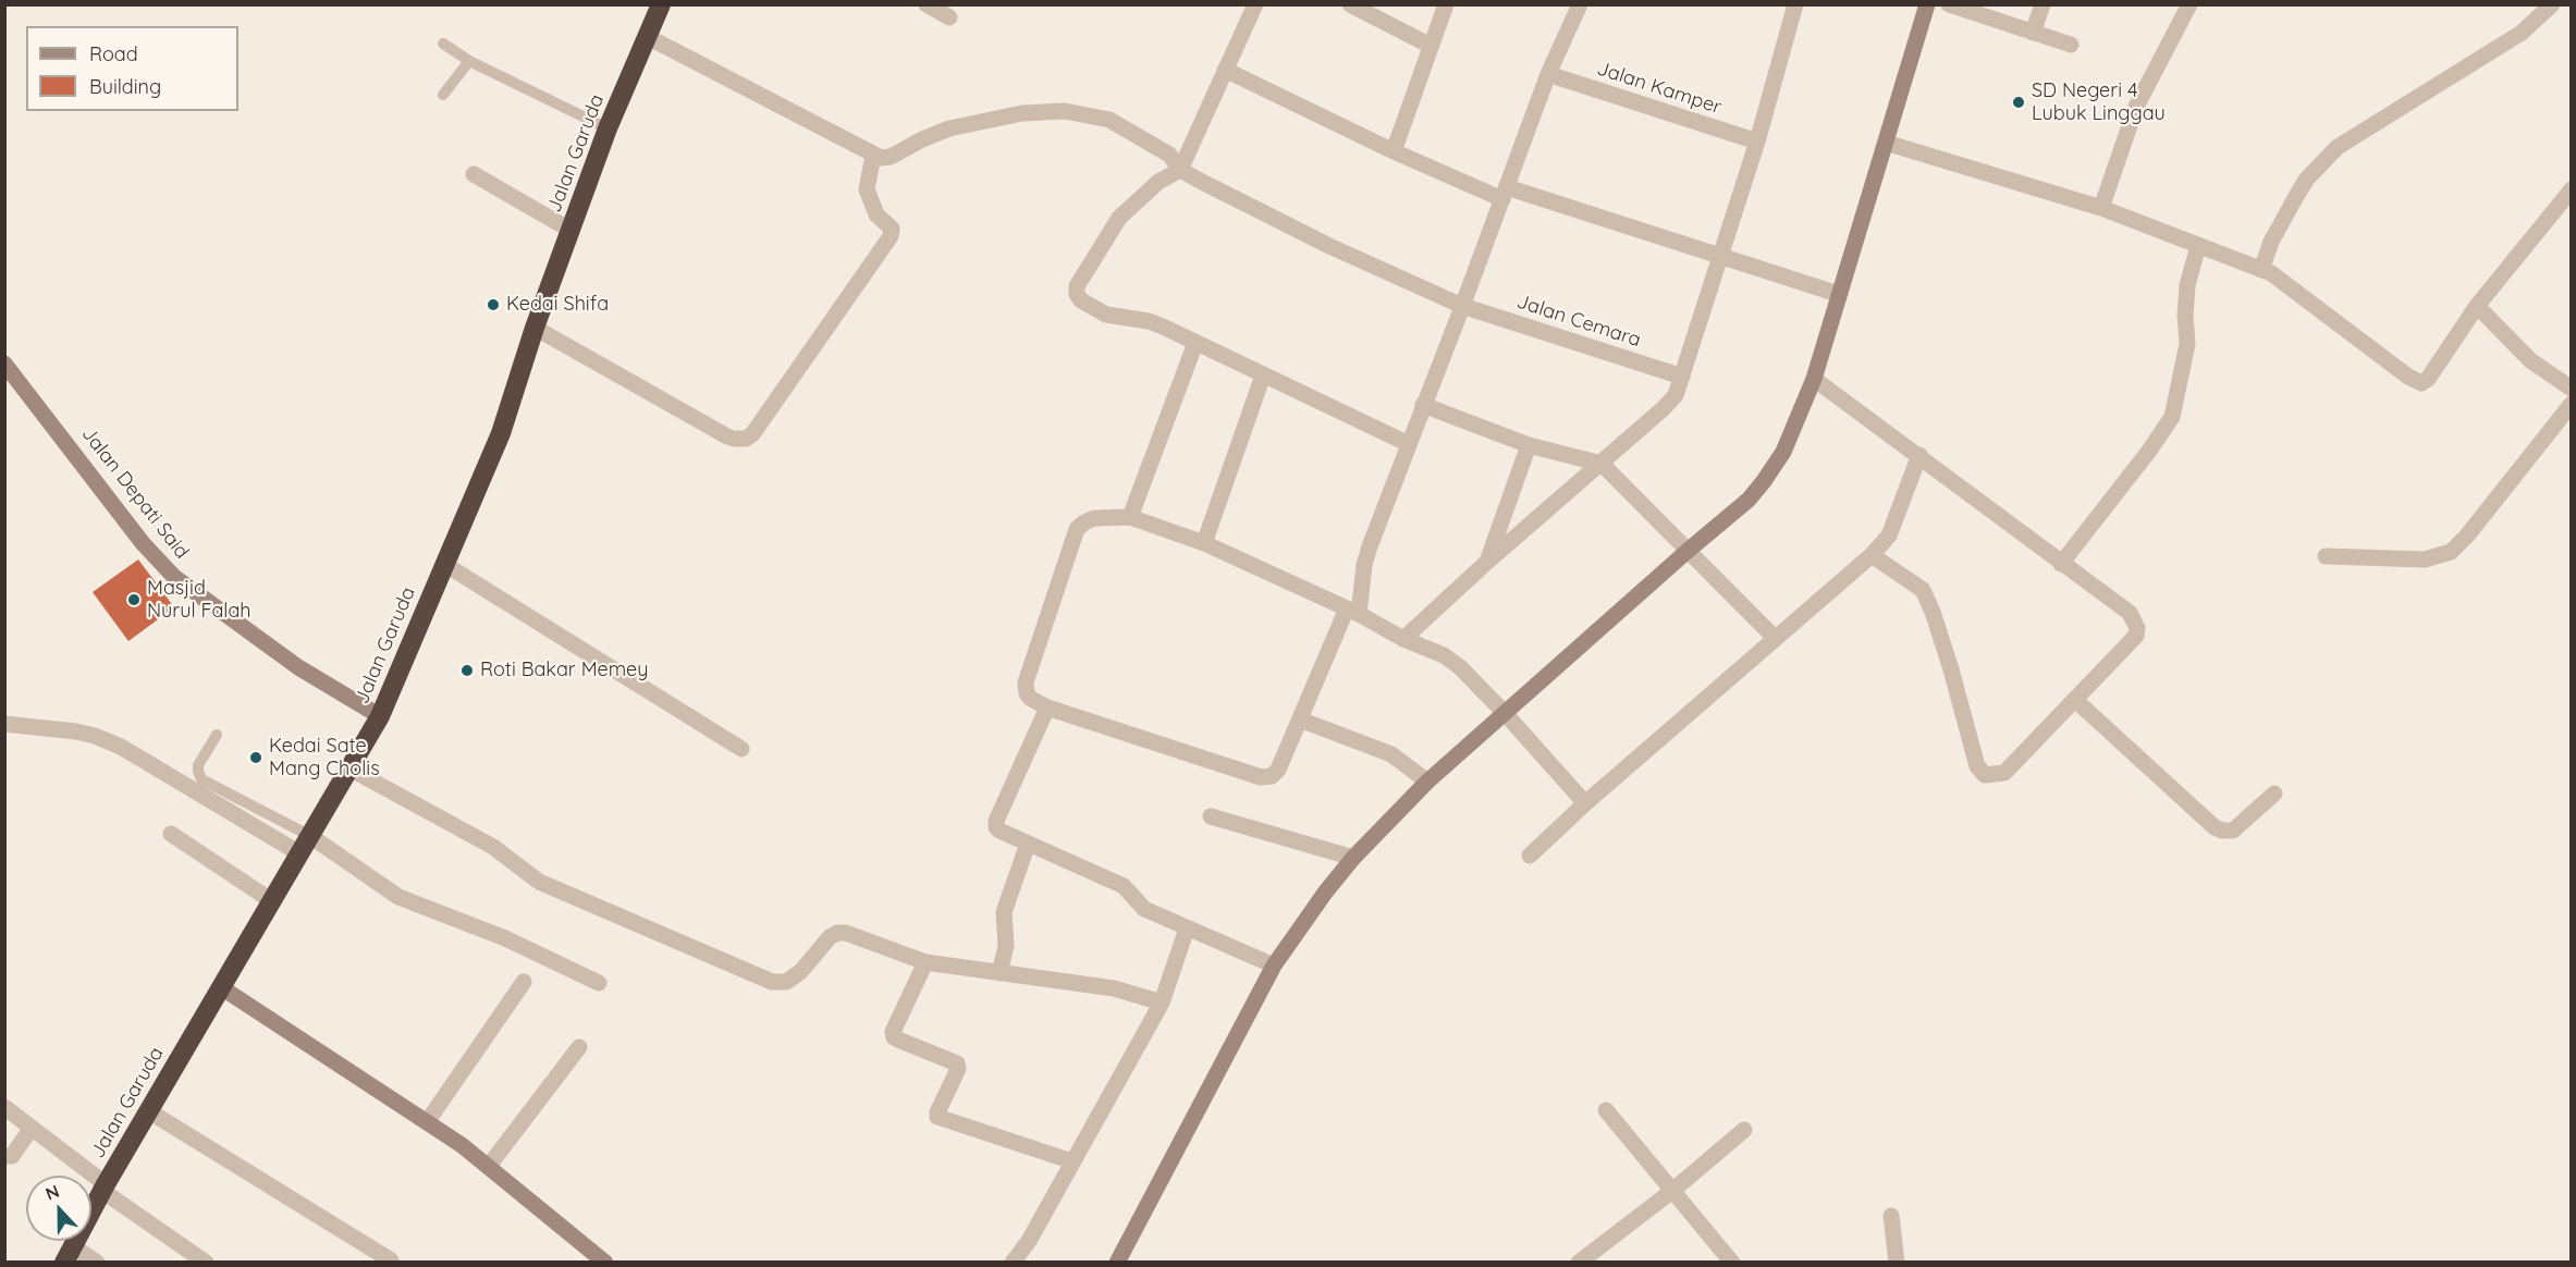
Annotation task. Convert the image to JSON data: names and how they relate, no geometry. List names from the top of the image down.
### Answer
{
  "streets": {
    "highway": ["Jalan Garuda"],
    "street": ["Jalan Kamper", "Jalan Cemara", "Jalan Depati Said"]
  },
  "crossings": [
    ["Jalan Garuda", "Jalan Depati Said"]
  ],
  "places": [
    "SD Negeri 4 Lubuk Linggau",
    "Kedai Shifa",
    "Masjid Nurul Falah",
    "Roti Bakar Memey",
    "Kedai Sate Mang Cholis"
  ],
  "legend": ["Road", "Building"],
  "north": "top"
}
